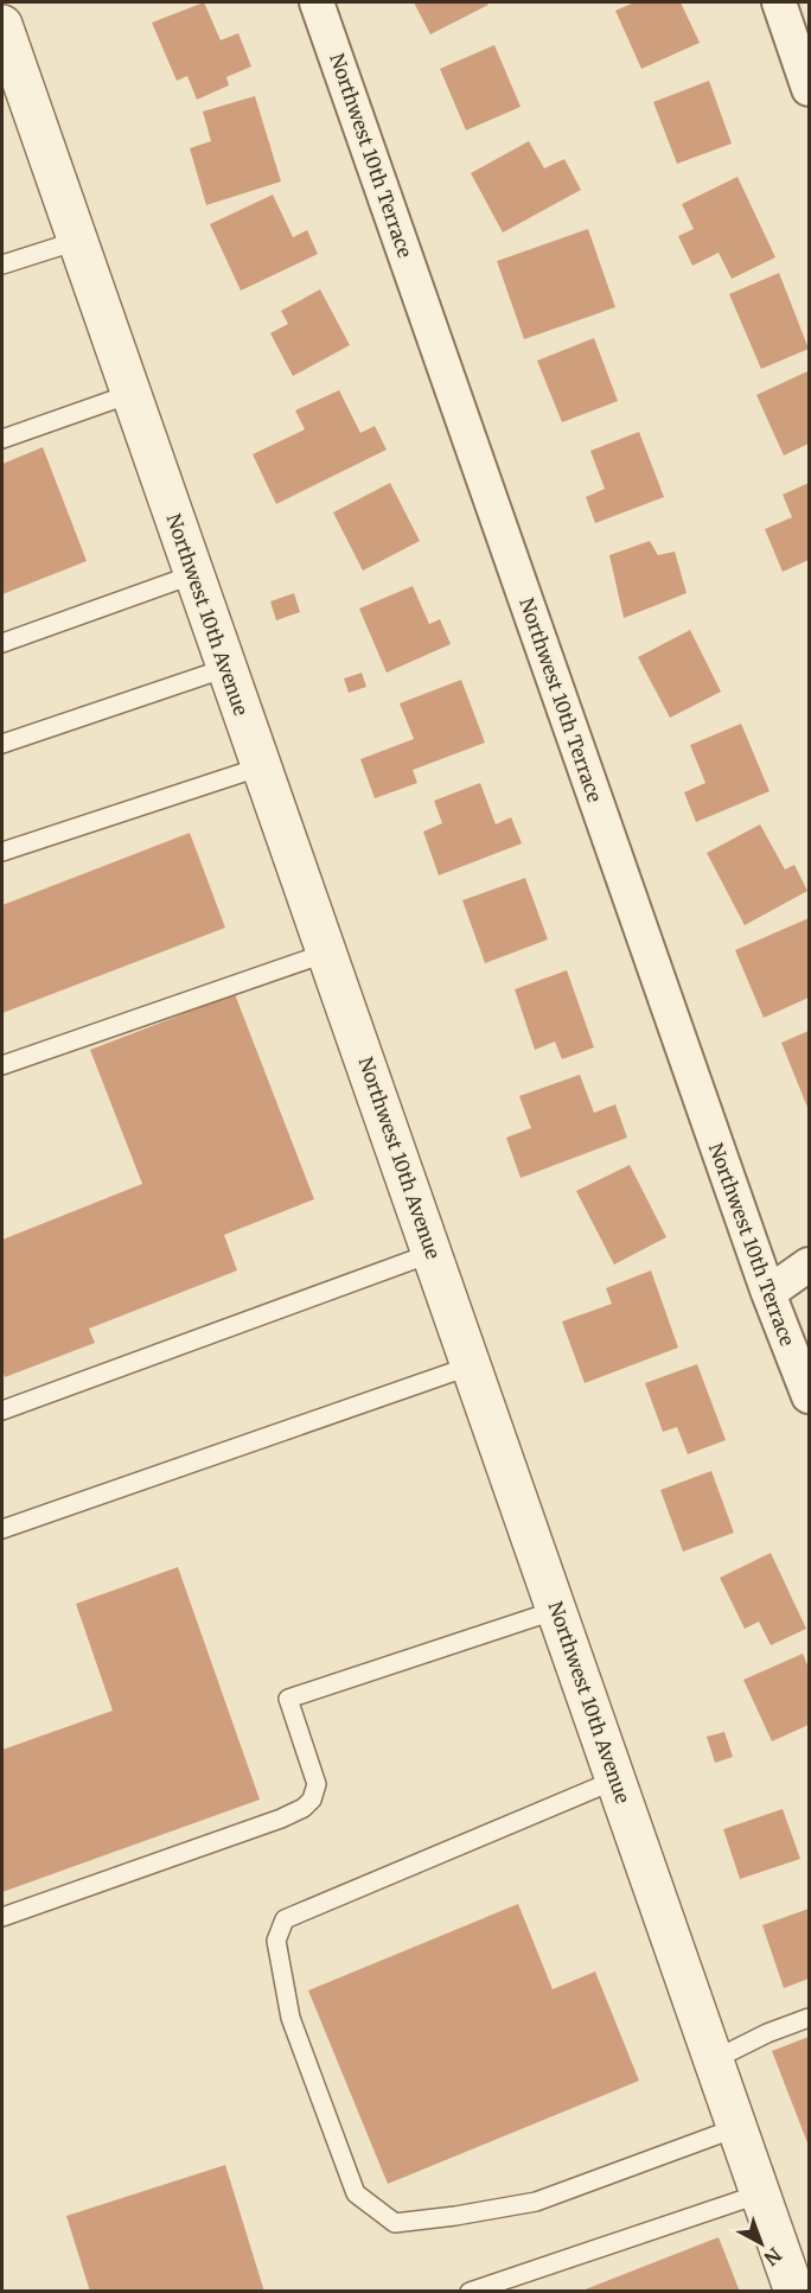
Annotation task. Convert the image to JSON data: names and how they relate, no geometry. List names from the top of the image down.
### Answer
{
  "streets": {
    "street": ["Northwest 10th Terrace", "Northwest 10th Avenue"]
  },
  "north": "bottom right"
}
